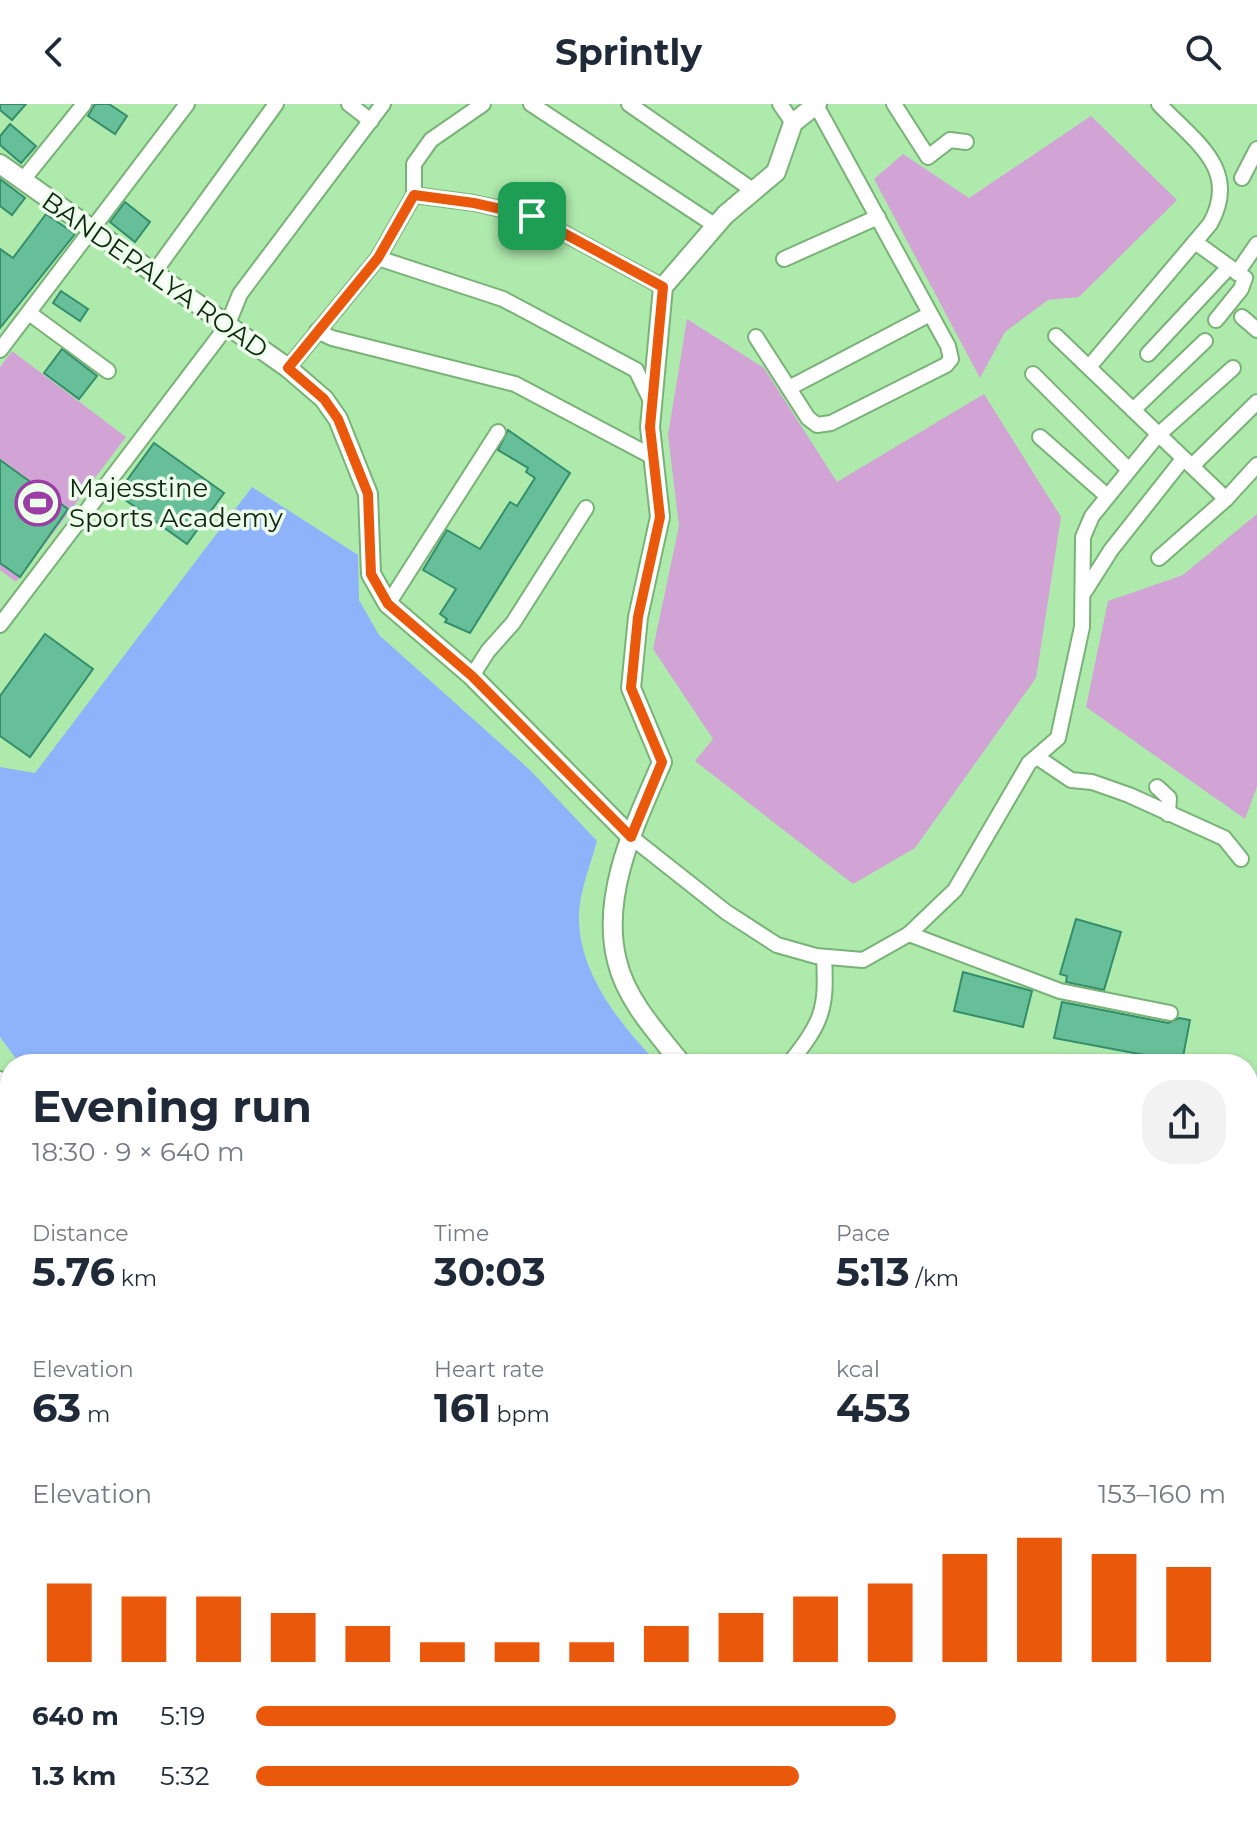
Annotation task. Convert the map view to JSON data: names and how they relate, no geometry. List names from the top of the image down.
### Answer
{
  "streets": {
    "street": ["BANDEPALYA ROAD"]
  },
  "places": {
    "sports": ["Majesstine Sports Academy"]
  },
  "page": {
    "header": "Sprintly",
    "heading": ["Evening run", "18:30 · 9 × 640 m"],
    "stats": [
      ["Distance", "5.76 km"],
      ["Time", "30:03"],
      ["Pace", "5:13 /km"],
      ["Elevation", "63 m"],
      ["Heart rate", "161 bpm"],
      ["kcal", "453"]
    ],
    "chart": ["Elevation", "153–160 m"],
    "list": [
      {
        "name": "640 m",
        "note": "5:19"
      },
      {
        "name": "1.3 km",
        "note": "5:32"
      }
    ]
  }
}
